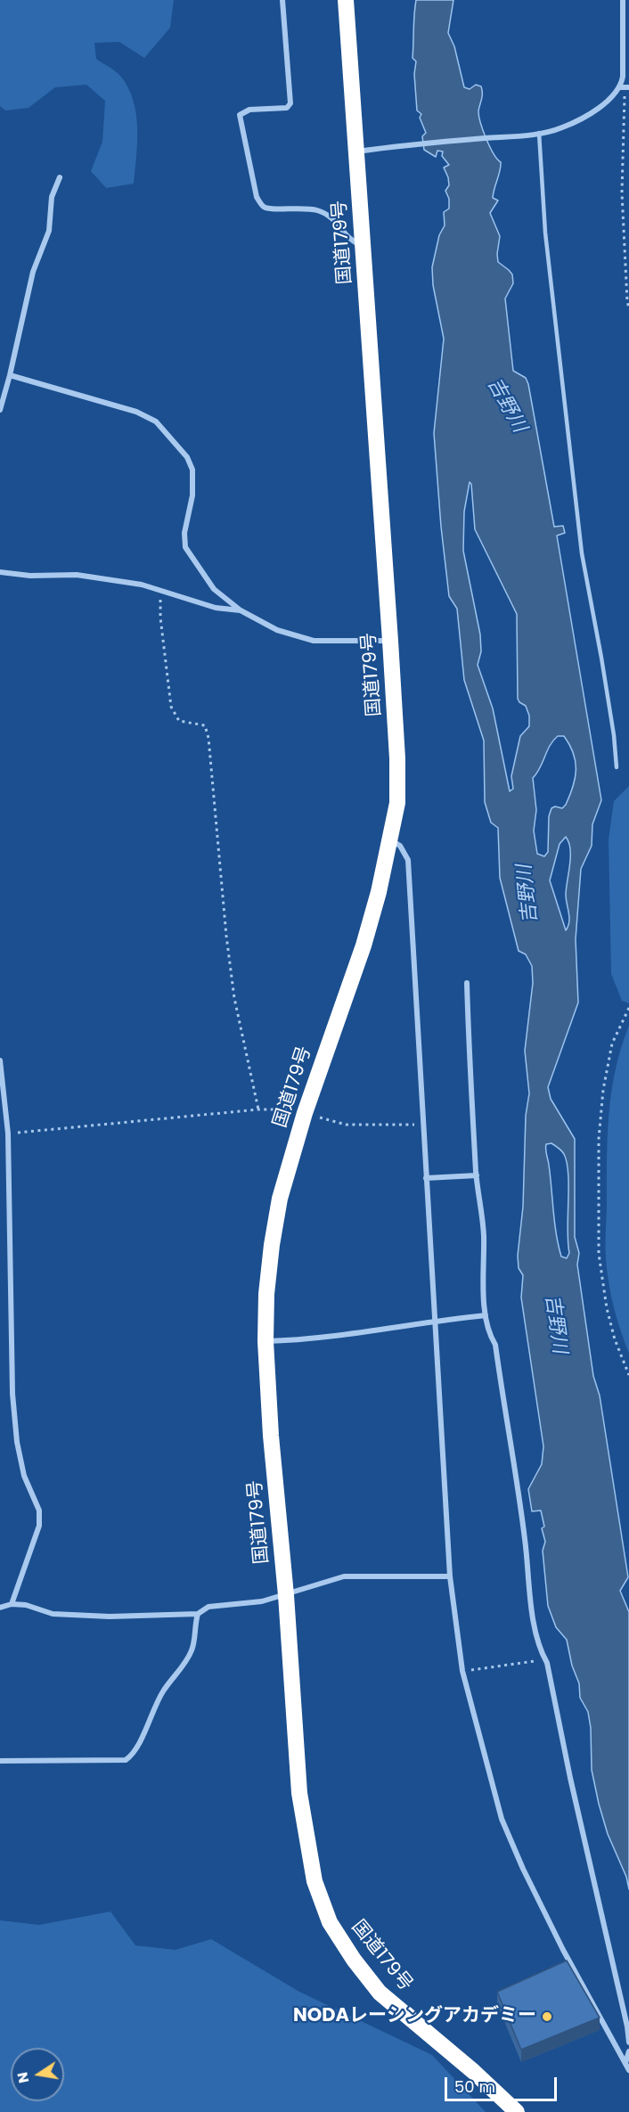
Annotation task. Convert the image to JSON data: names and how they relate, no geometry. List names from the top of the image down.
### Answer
{
  "streets": {
    "highway": ["国道179号"]
  },
  "water": ["吉野川"],
  "places": ["NODAレーシングアカデミー"],
  "scale_bar": "50 m",
  "north": "left"
}
